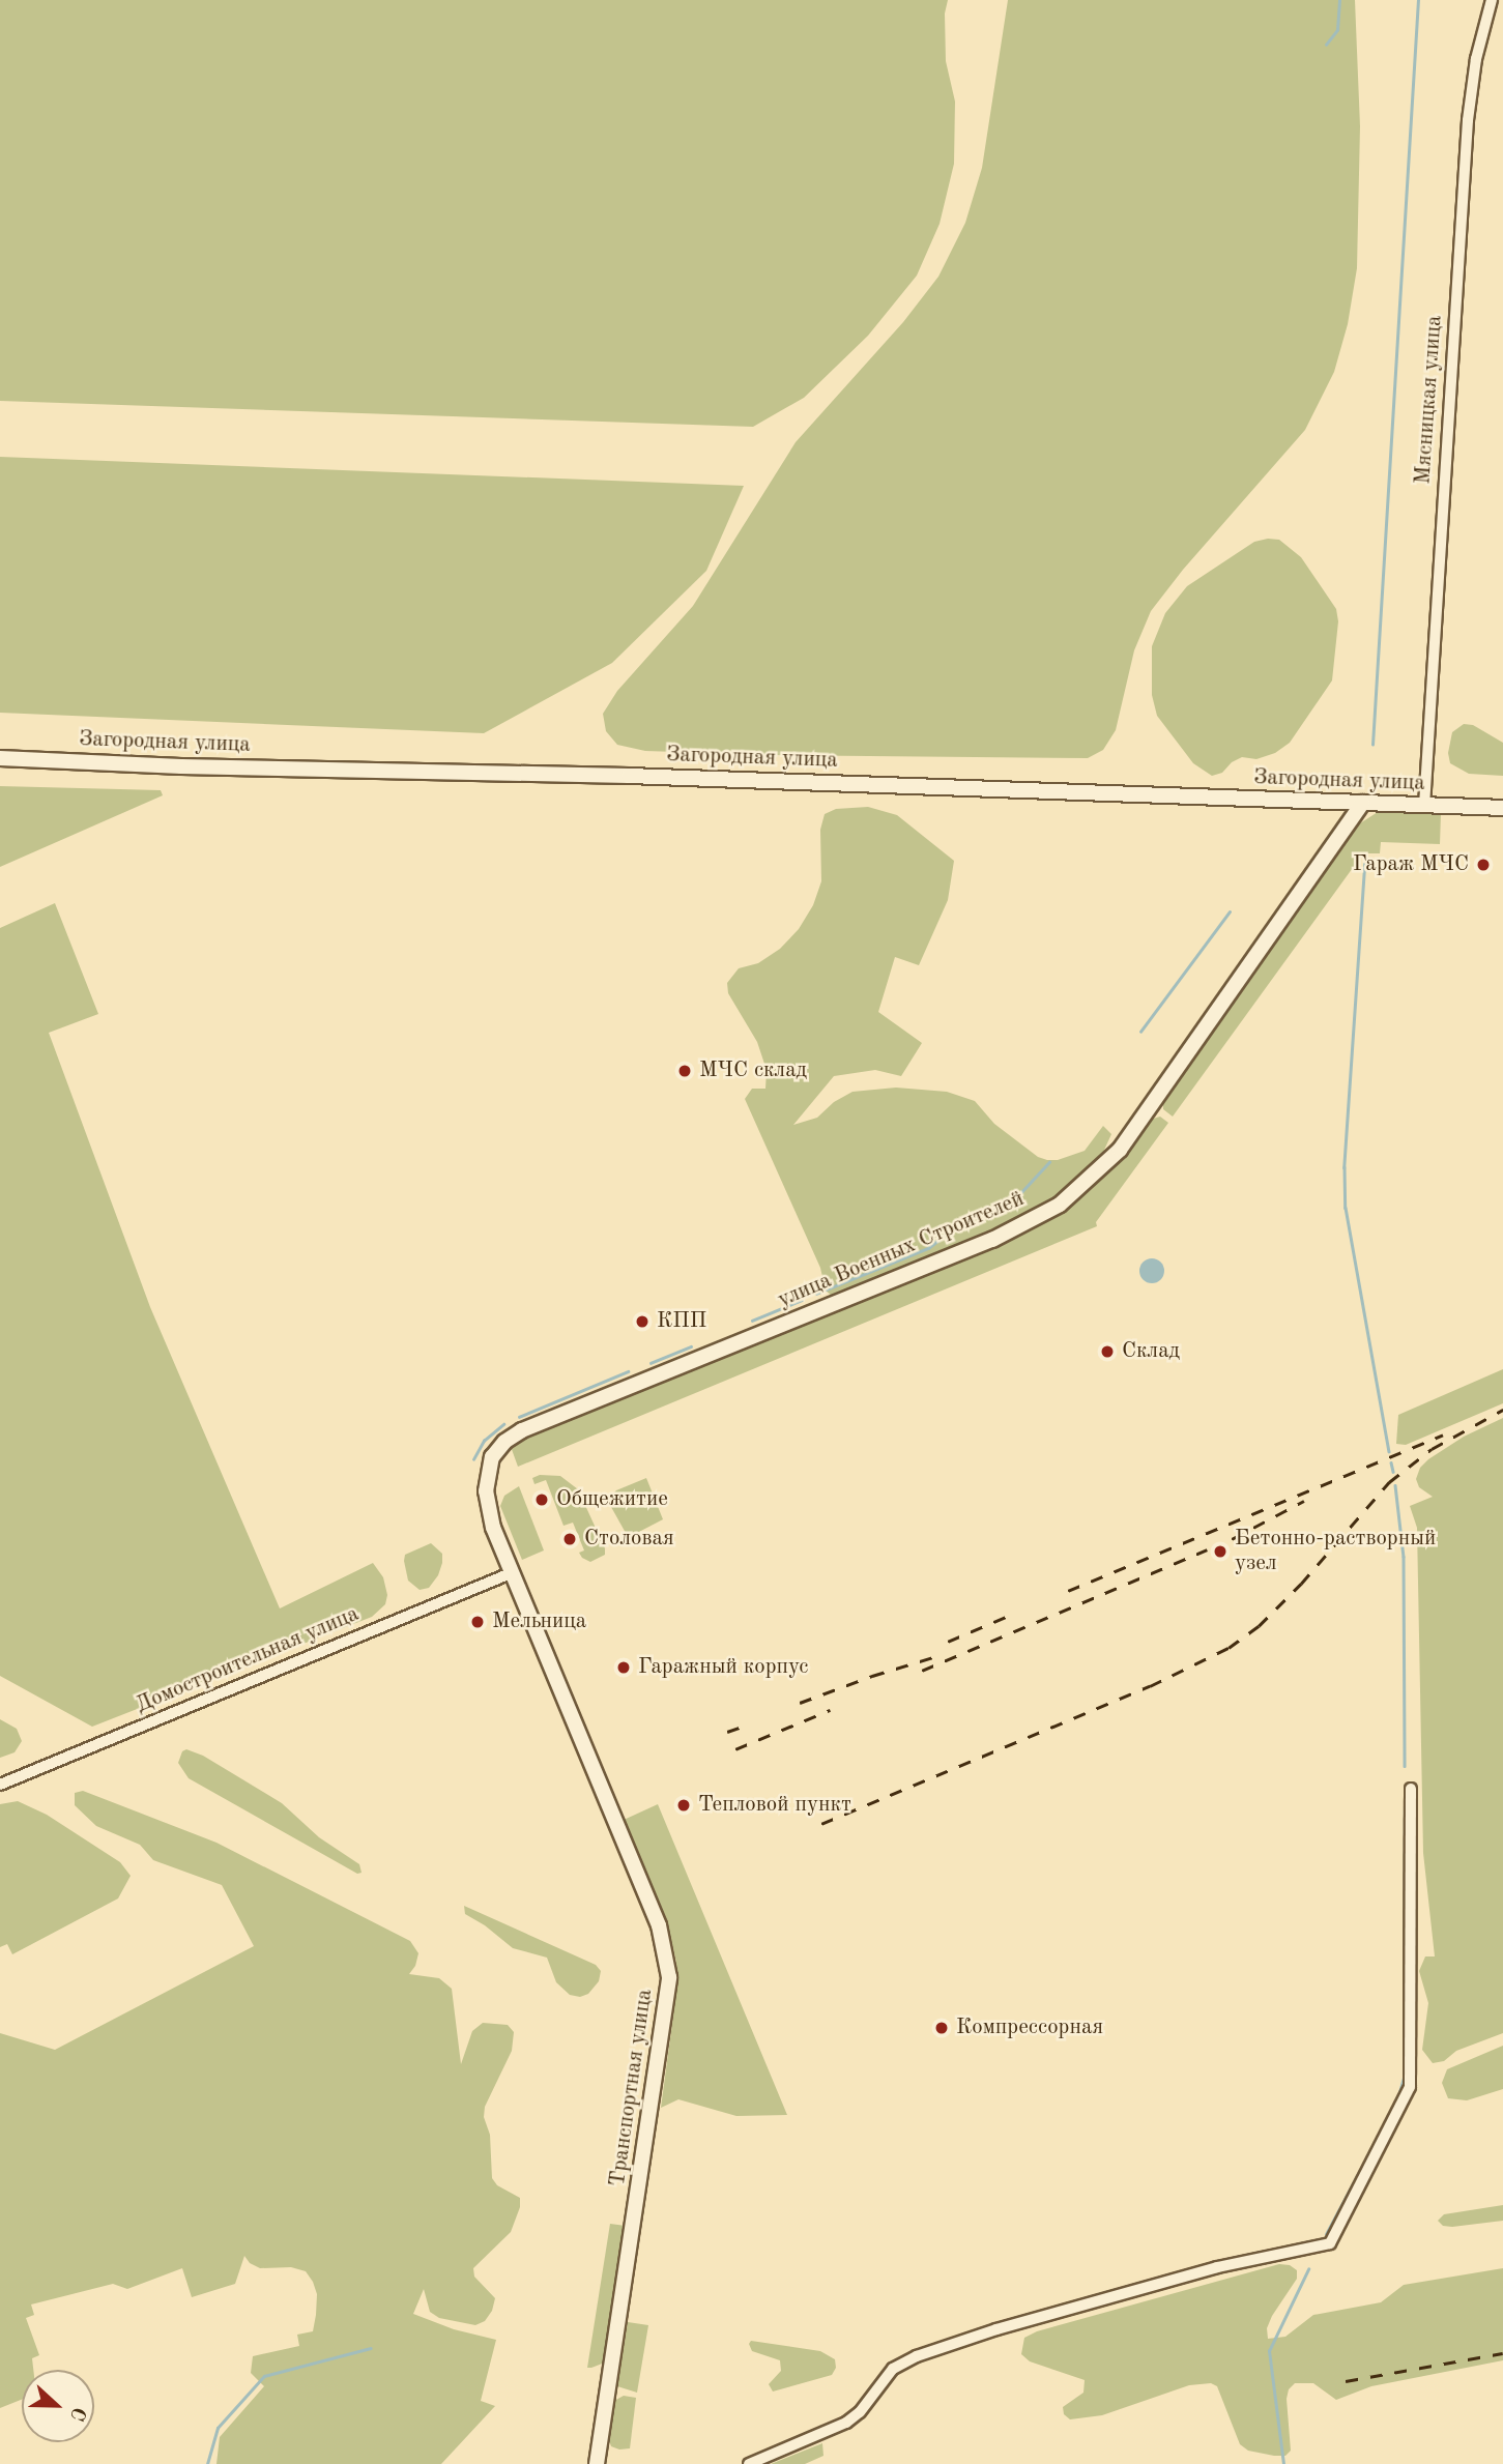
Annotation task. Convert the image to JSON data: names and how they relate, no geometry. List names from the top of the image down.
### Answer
{
  "streets": {
    "street": [
      "Мясницкая улица",
      "Загородная улица",
      "улица Военных Строителей",
      "Домостроительная улица",
      "Транспортная улица"
    ]
  },
  "crossings": [
    ["Мясницкая улица", "Загородная улица"],
    ["Загородная улица", "улица Военных Строителей"],
    ["улица Военных Строителей", "Домостроительная улица"],
    ["улица Военных Строителей", "Транспортная улица"],
    ["Домостроительная улица", "Транспортная улица"]
  ],
  "places": [
    "Гараж МЧС",
    "МЧС склад",
    "КПП",
    "Склад",
    "Общежитие",
    "Столовая",
    "Бетонно-растворный узел",
    "Мельница",
    "Гаражный корпус",
    "Тепловой пункт",
    "Компрессорная"
  ],
  "north": "right"
}
